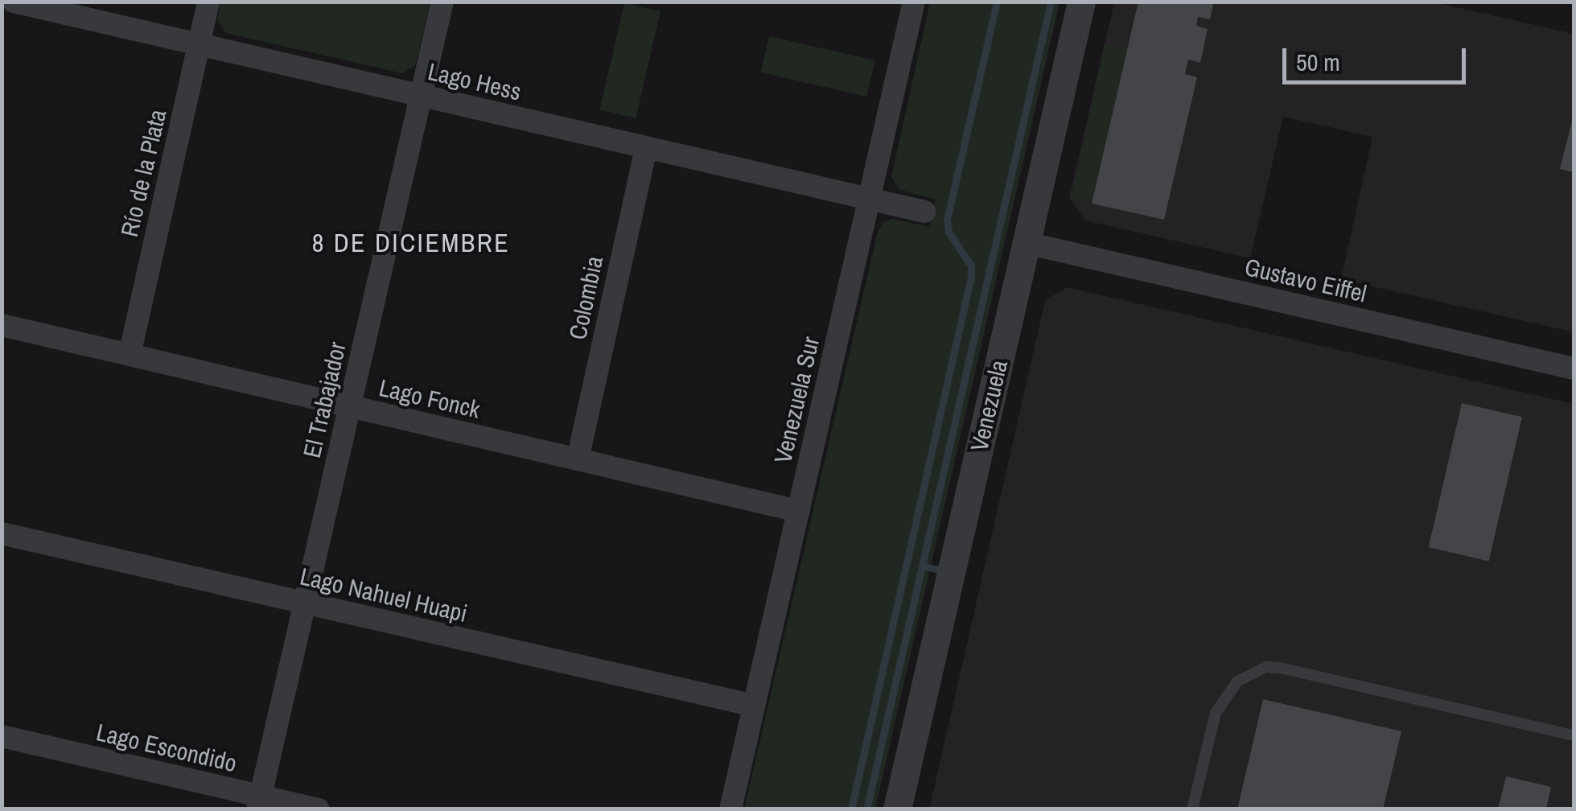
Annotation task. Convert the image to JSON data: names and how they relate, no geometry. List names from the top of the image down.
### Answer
{
  "streets": {
    "street": [
      "Lago Hess",
      "Río de la Plata",
      "Gustavo Eiffel",
      "Colombia",
      "Lago Fonck",
      "El Trabajador",
      "Venezuela Sur",
      "Venezuela",
      "Lago Nahuel Huapi",
      "Lago Escondido"
    ]
  },
  "crossings": [
    ["Lago Hess", "Río de la Plata"],
    ["Lago Hess", "Colombia"],
    ["Lago Hess", "El Trabajador"],
    ["Lago Hess", "Venezuela Sur"],
    ["Río de la Plata", "Lago Fonck"],
    ["Gustavo Eiffel", "Venezuela"],
    ["Colombia", "Lago Fonck"],
    ["Lago Fonck", "El Trabajador"],
    ["Lago Fonck", "Venezuela Sur"],
    ["El Trabajador", "Lago Nahuel Huapi"],
    ["El Trabajador", "Lago Escondido"],
    ["Venezuela Sur", "Lago Nahuel Huapi"]
  ],
  "districts": ["8 DE DICIEMBRE"],
  "scale_bar": "50 m"
}
